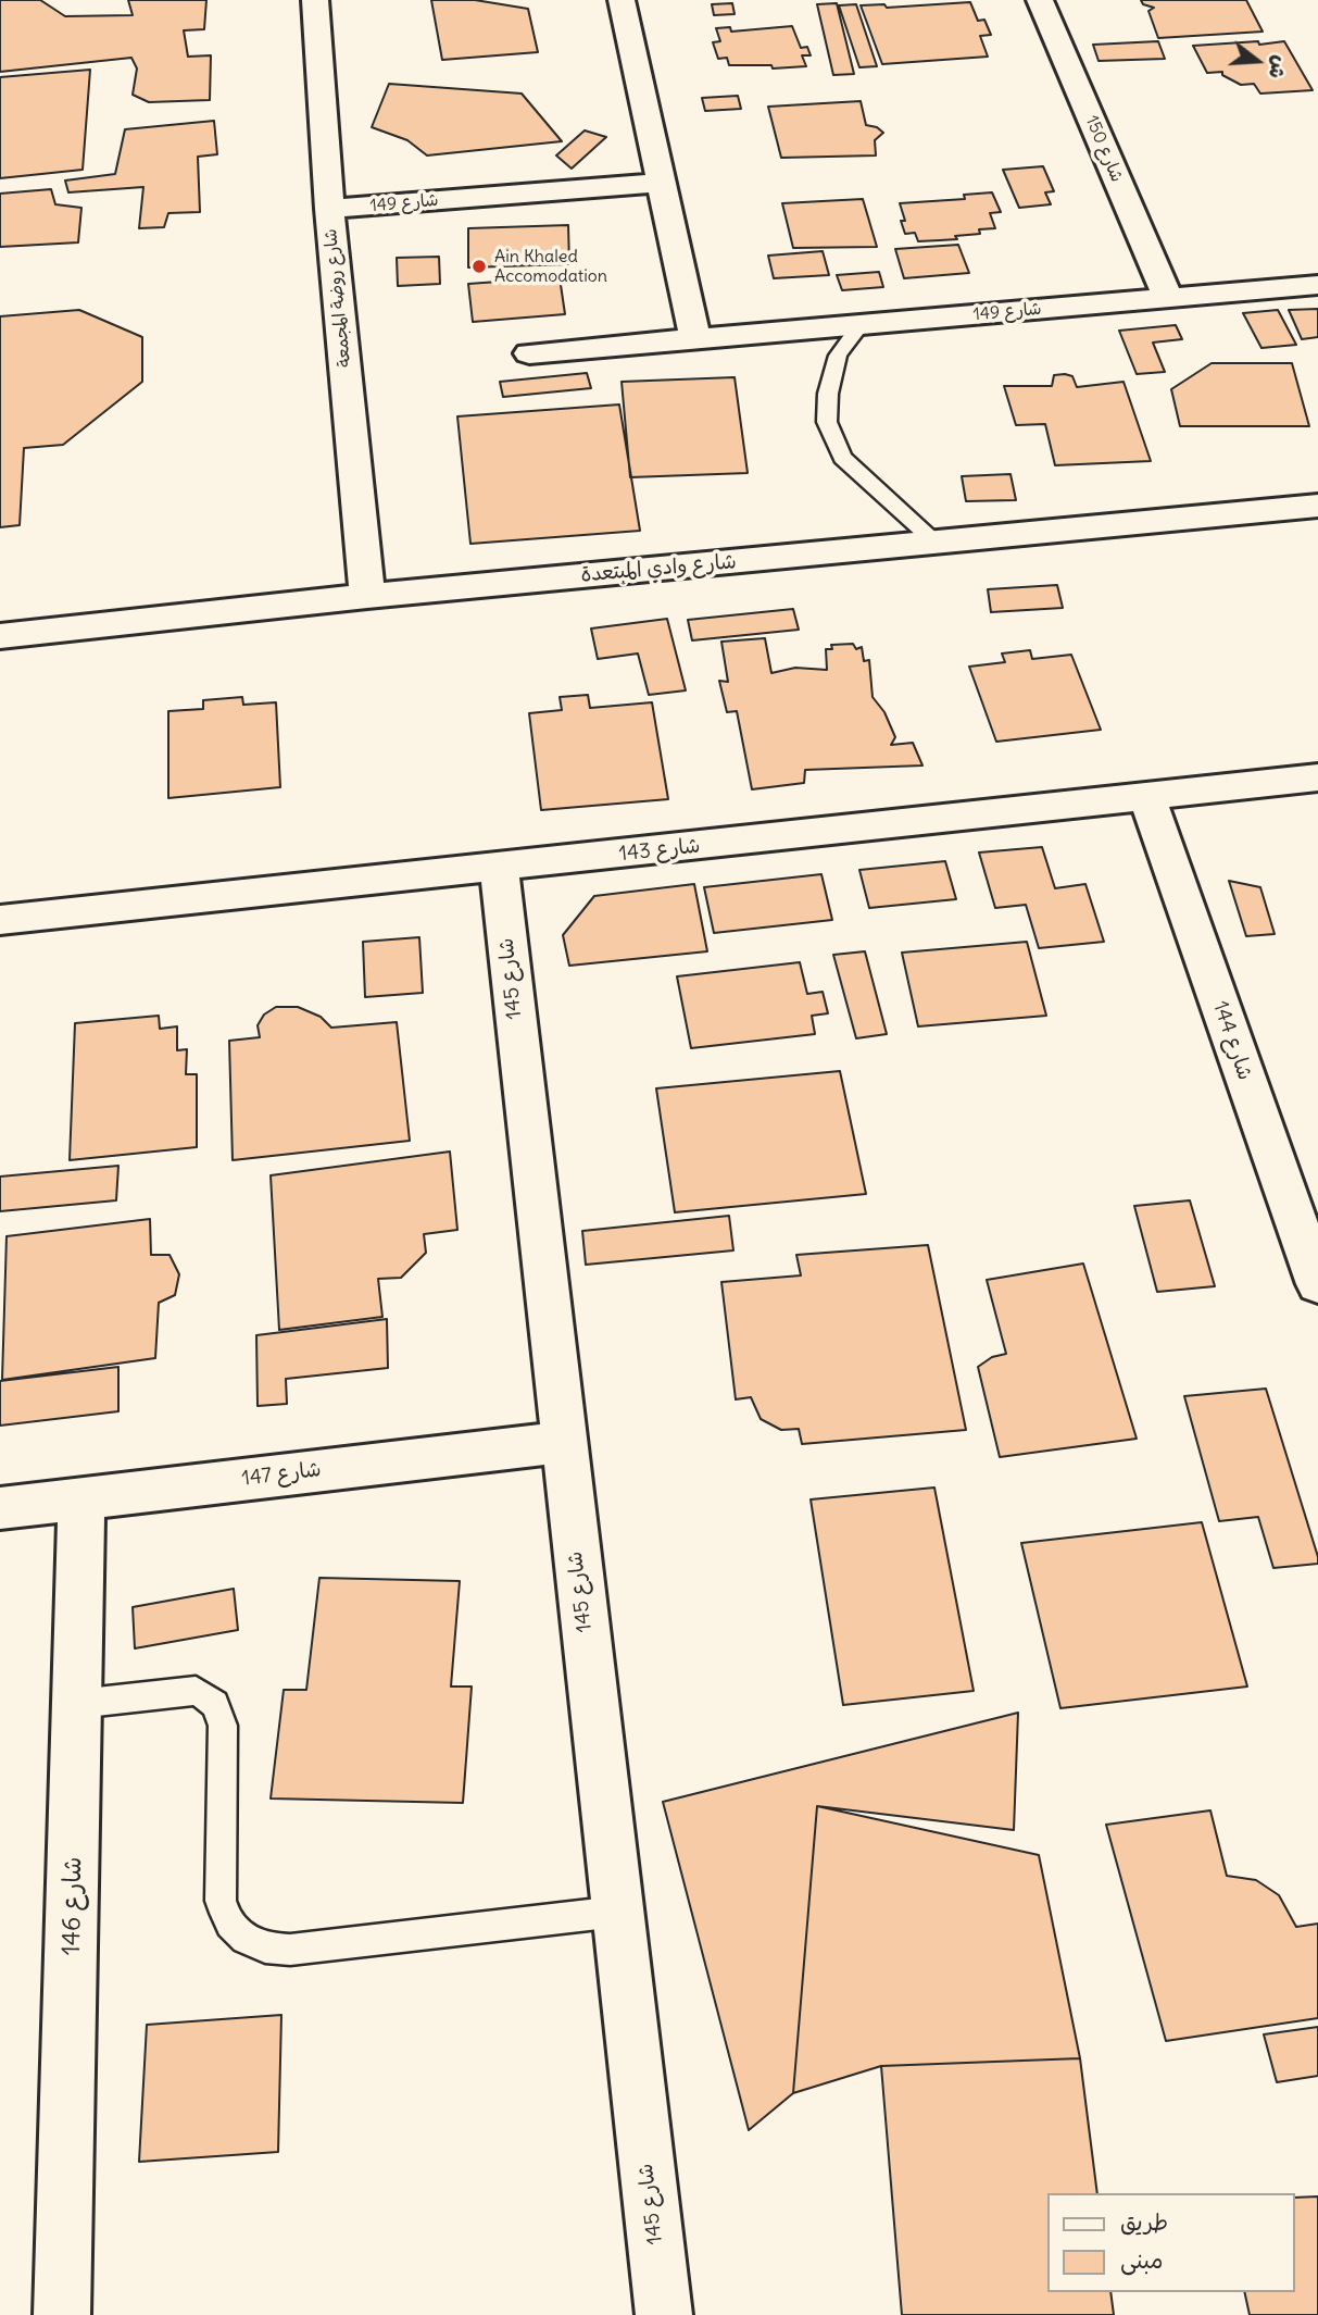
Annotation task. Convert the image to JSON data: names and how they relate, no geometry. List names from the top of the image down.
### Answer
{
  "streets": {
    "street": [
      "شارع 150",
      "شارع 149",
      "شارع روضة المجمعة",
      "شارع وادي المبتعدة",
      "شارع 143",
      "شارع 145",
      "شارع 144",
      "شارع 147",
      "شارع 146"
    ]
  },
  "crossings": [
    ["شارع 150", "شارع 149"],
    ["شارع 149", "شارع روضة المجمعة"],
    ["شارع روضة المجمعة", "شارع وادي المبتعدة"],
    ["شارع 143", "شارع 145"],
    ["شارع 143", "شارع 144"],
    ["شارع 145", "شارع 147"],
    ["شارع 147", "شارع 146"]
  ],
  "places": ["Ain Khaled Accomodation"],
  "legend": ["طريق", "مبنى"],
  "north": "right"
}
